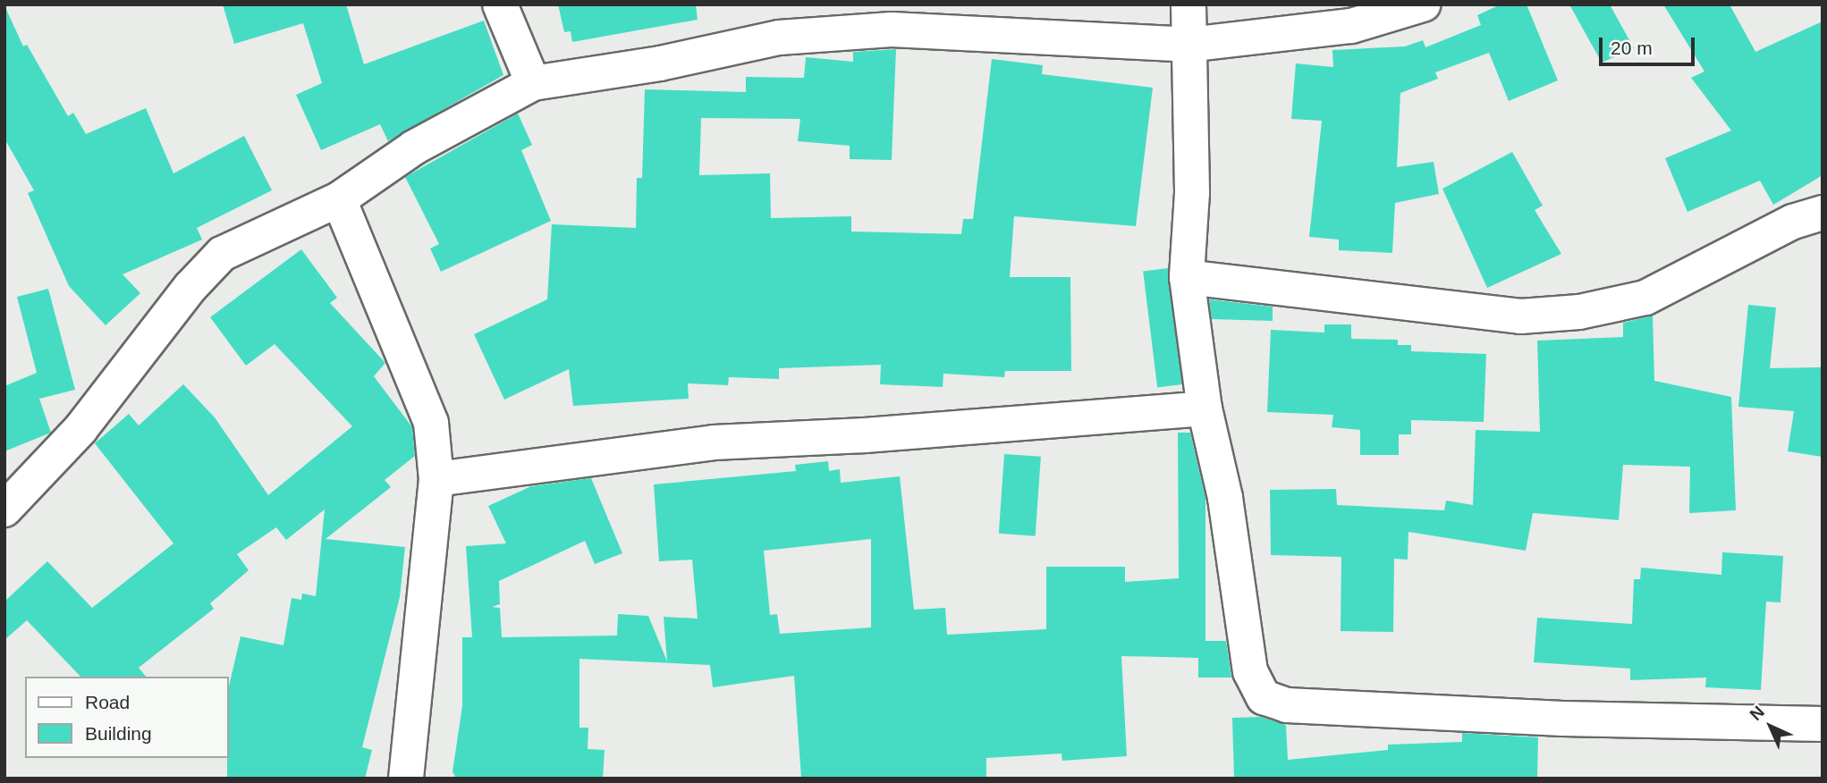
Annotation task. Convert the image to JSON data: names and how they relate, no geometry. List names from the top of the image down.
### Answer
{
  "legend": ["Road", "Building"],
  "scale_bar": "20 m",
  "north": "top left"
}
